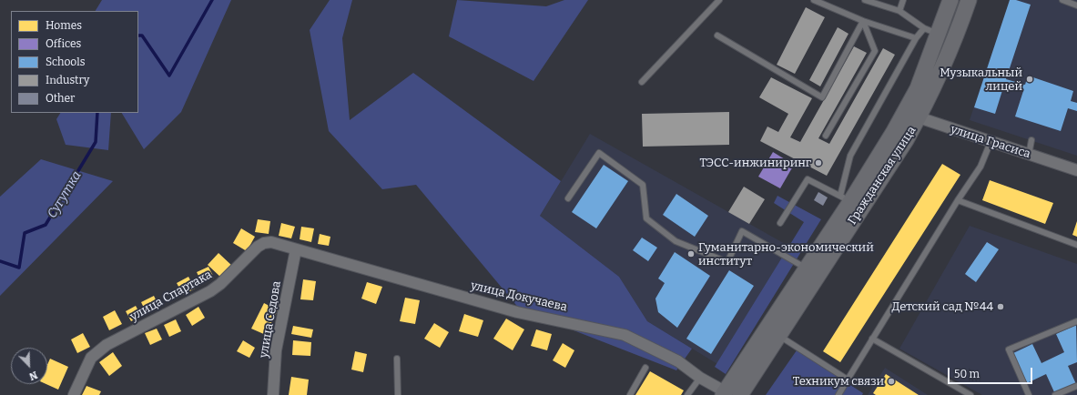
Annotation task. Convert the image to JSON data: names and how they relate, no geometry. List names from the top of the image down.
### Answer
{
  "streets": {
    "main road": ["Гражданская улица"],
    "street": [
      "улица Грасиса",
      "улица Спартака",
      "улица Докучаева",
      "улица Седова"
    ]
  },
  "crossings": [
    ["улица Грасиса", "Гражданская улица"],
    ["Гражданская улица", "улица Докучаева"],
    ["улица Спартака", "улица Докучаева"],
    ["улица Спартака", "улица Седова"],
    ["улица Докучаева", "улица Седова"]
  ],
  "water": ["Сугутка"],
  "places": [
    "Музыкальный лицей",
    "ТЭСС-инжиниринг",
    "Гуманитарно-экономический институт",
    "Детский сад №44",
    "Техникум связи"
  ],
  "legend": [
    "Homes",
    "Offices",
    "Schools",
    "Industry",
    "Other"
  ],
  "scale_bar": "50 m",
  "north": "bottom right"
}
